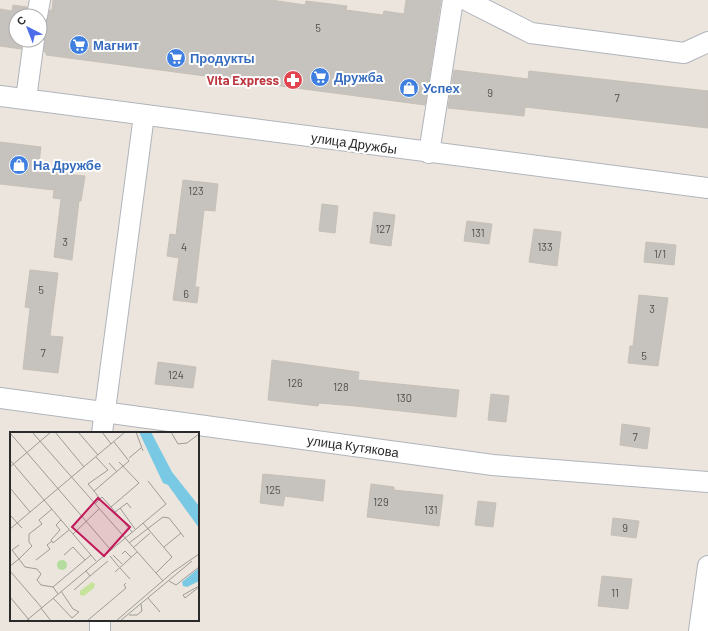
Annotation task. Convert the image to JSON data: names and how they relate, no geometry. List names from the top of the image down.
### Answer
{
  "streets": {
    "street": ["улица Дружбы", "улица Кутякова"]
  },
  "places": {
    "supermarket": ["Магнит", "Продукты", "Дружба"],
    "pharmacy": ["Vita Express"],
    "shop": ["Успех", "На Дружбе"]
  },
  "house_numbers": [
    "5",
    "9",
    "7",
    "123",
    "127",
    "131",
    "3",
    "4",
    "133",
    "1/1",
    "5",
    "6",
    "3",
    "7",
    "5",
    "124",
    "126",
    "128",
    "130",
    "7",
    "125",
    "129",
    "131",
    "9",
    "11"
  ],
  "north": "top left"
}
